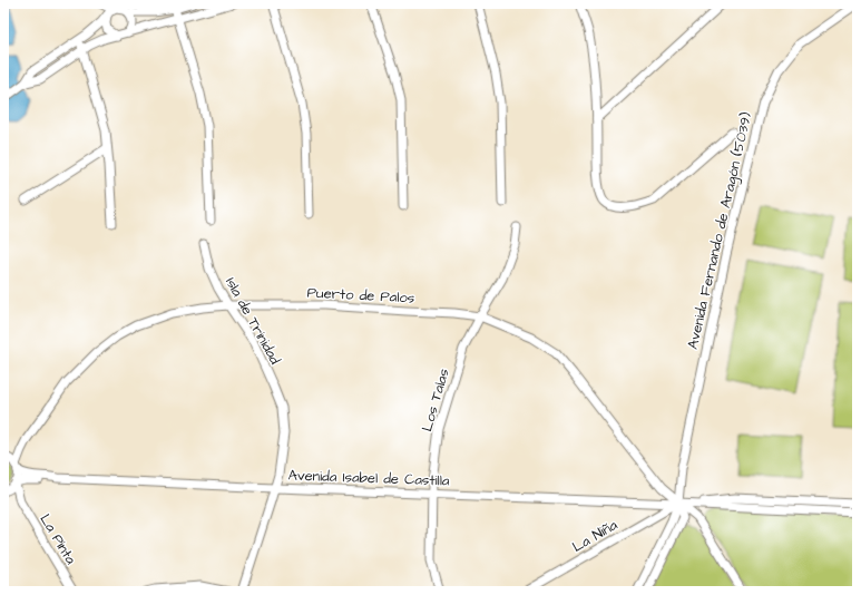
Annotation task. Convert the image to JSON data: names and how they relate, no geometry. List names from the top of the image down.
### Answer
{
  "streets": {
    "street": [
      "Avenida Fernando de Aragón (5039)",
      "Puerto de Palos",
      "Isla de Trinidad",
      "Los Talas",
      "Avenida Isabel de Castilla",
      "La Niña",
      "La Pinta"
    ]
  },
  "crossings": [
    ["Avenida Fernando de Aragón (5039)", "Puerto de Palos"],
    ["Avenida Fernando de Aragón (5039)", "Avenida Isabel de Castilla"],
    ["Avenida Fernando de Aragón (5039)", "La Niña"],
    ["Puerto de Palos", "Isla de Trinidad"],
    ["Puerto de Palos", "Los Talas"],
    ["Puerto de Palos", "Avenida Isabel de Castilla"],
    ["Puerto de Palos", "La Niña"],
    ["Puerto de Palos", "La Pinta"],
    ["Isla de Trinidad", "Avenida Isabel de Castilla"],
    ["Los Talas", "Avenida Isabel de Castilla"],
    ["Avenida Isabel de Castilla", "La Niña"]
  ]
}
